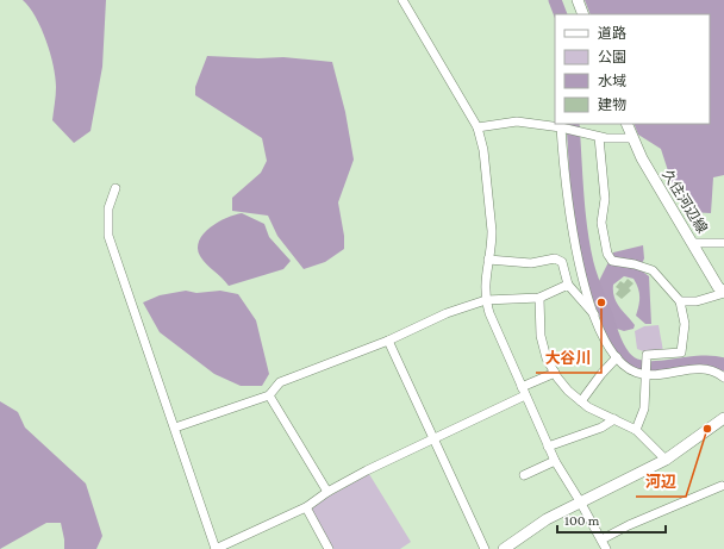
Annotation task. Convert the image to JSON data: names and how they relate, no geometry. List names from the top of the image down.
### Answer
{
  "streets": {
    "main road": ["久住河辺線"]
  },
  "places": ["大谷川", "河辺"],
  "legend": [
    "道路",
    "公園",
    "水域",
    "建物"
  ],
  "scale_bar": "100 m"
}
